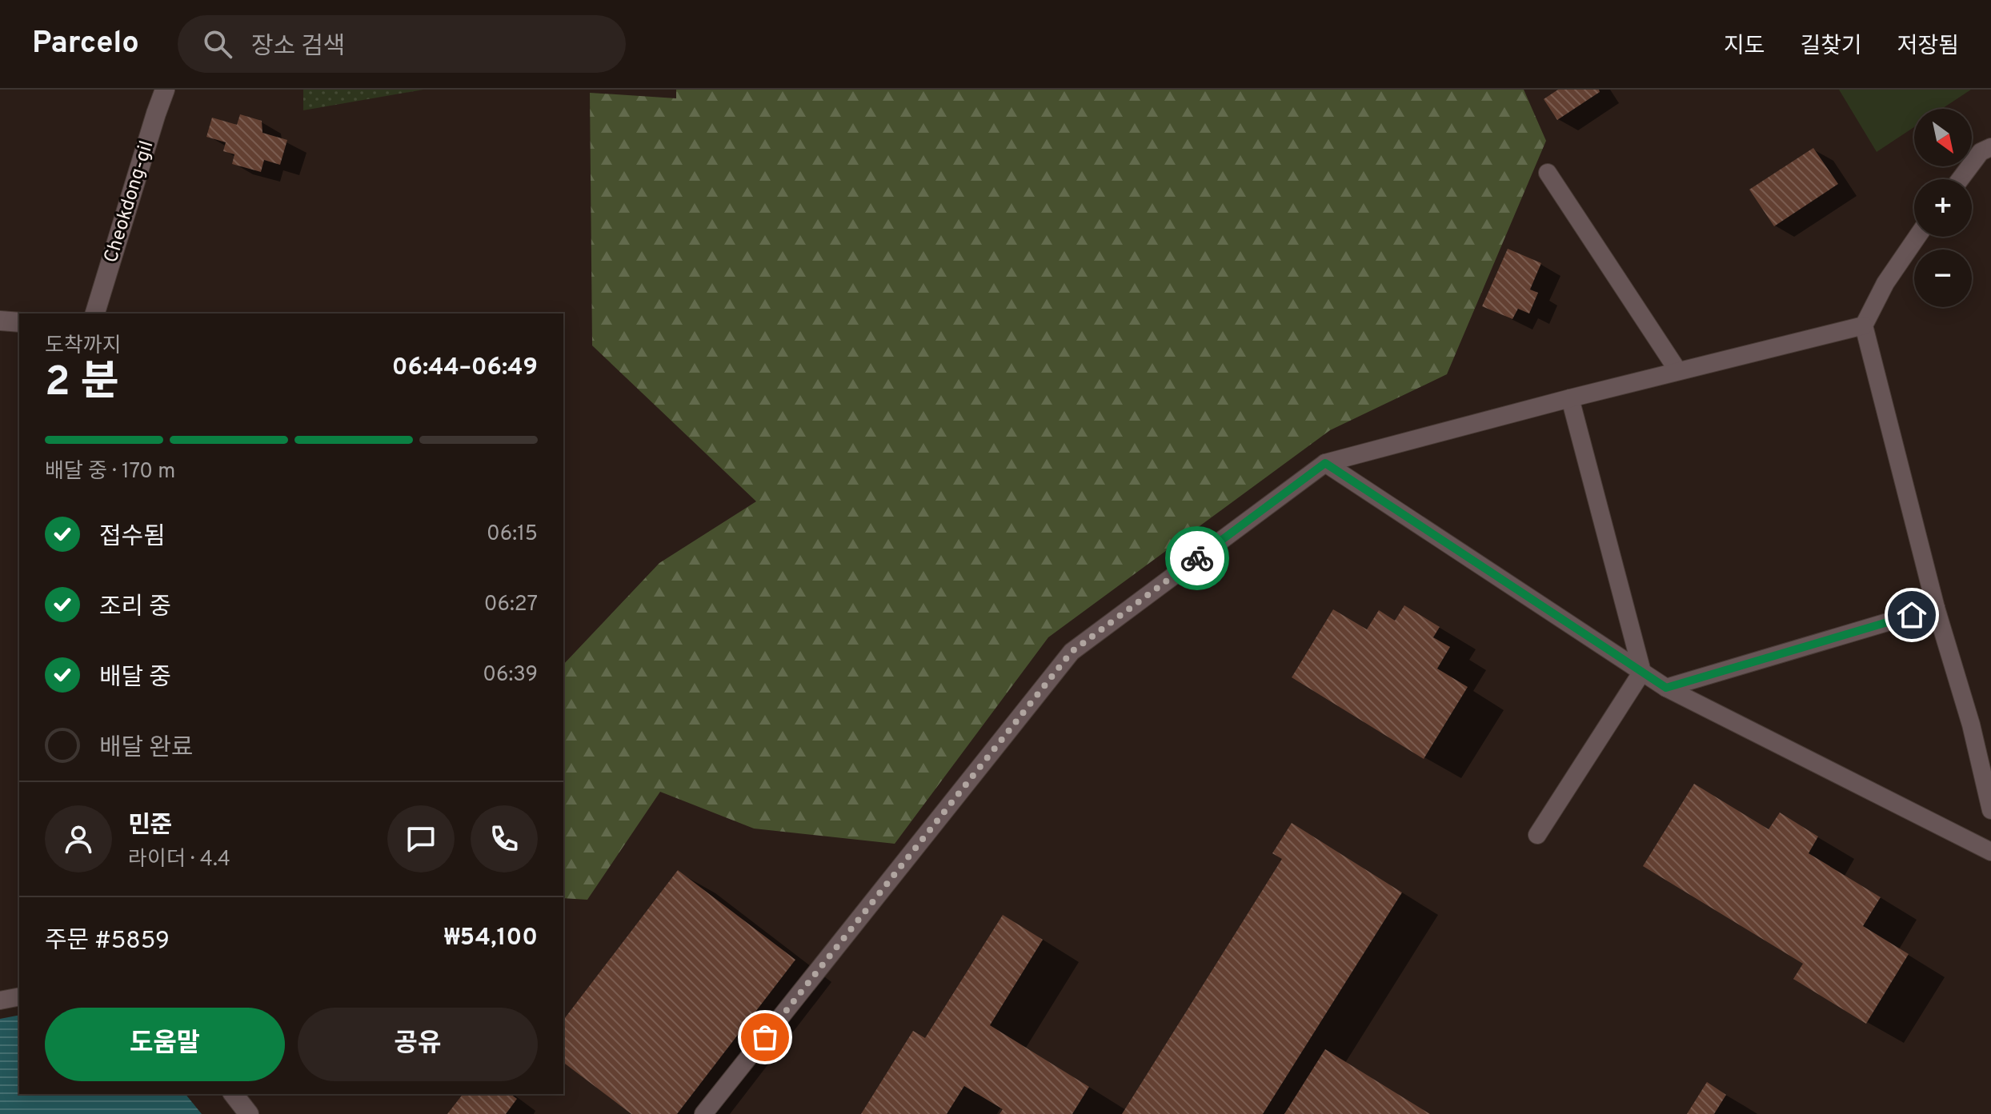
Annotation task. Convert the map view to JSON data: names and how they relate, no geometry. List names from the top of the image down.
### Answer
{
  "streets": {
    "street": ["Cheokdong-gil"]
  },
  "north": "bottom right",
  "page": {
    "header": "Parcelo",
    "search": "장소 검색",
    "nav": ["지도", "길찾기", "저장됨"],
    "map_buttons": ["+", "−"],
    "heading": ["2 분", "도착까지", "06:44–06:49"],
    "panel": [
      "민준",
      "라이더 · 4.4",
      "주문 #5859",
      "₩54,100"
    ],
    "bar": "배달 중 · 170 m",
    "list": [
      ["접수됨", "06:15"],
      ["조리 중", "06:27"],
      ["배달 중", "06:39"],
      "배달 완료"
    ],
    "buttons": ["도움말", "공유"]
  }
}
